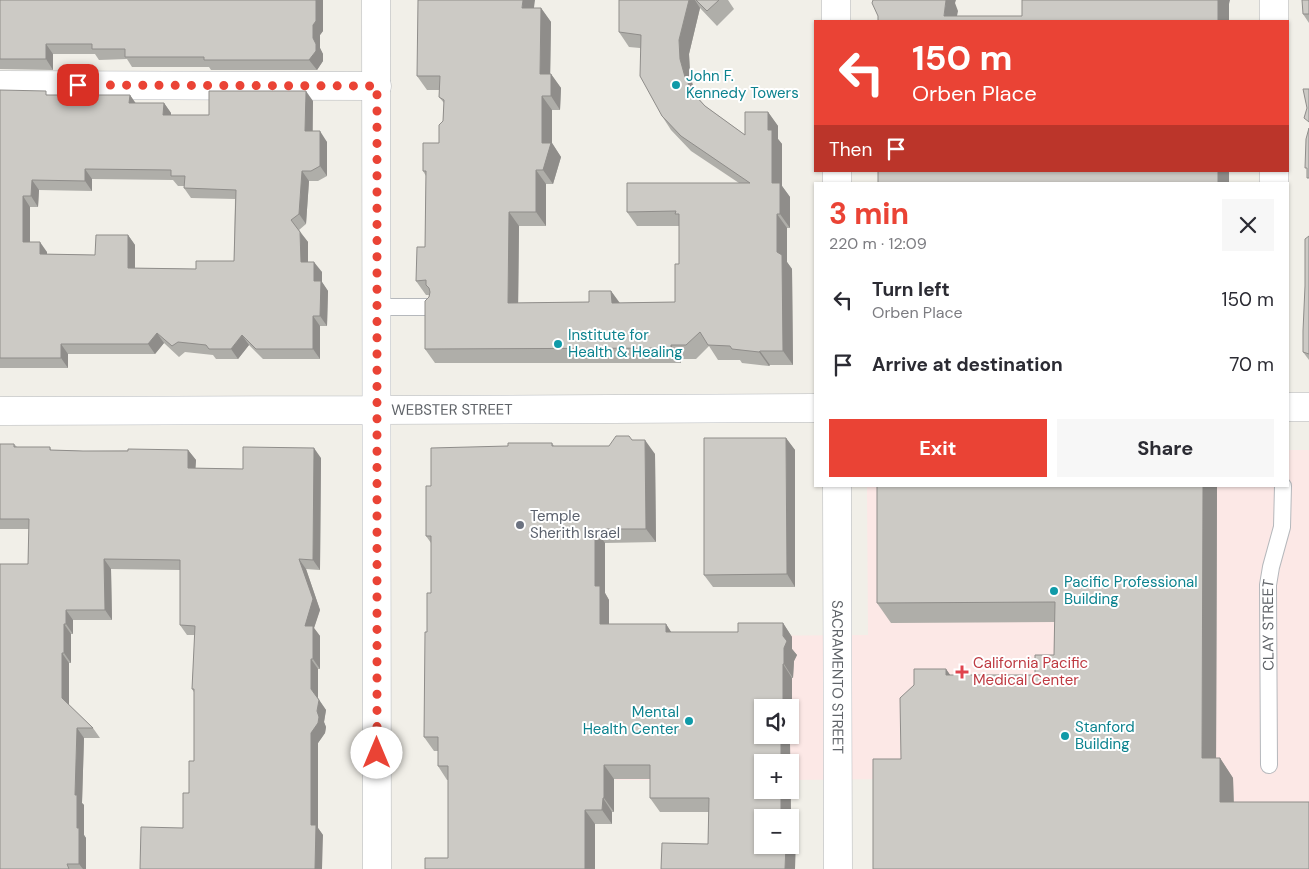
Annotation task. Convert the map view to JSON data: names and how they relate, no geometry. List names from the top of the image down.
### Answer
{
  "streets": {
    "street": ["WEBSTER STREET", "SACRAMENTO STREET"],
    "lane": ["CLAY STREET"]
  },
  "places": {
    "other": [
      "John F. Kennedy Towers",
      "Institute for Health & Healing",
      "Temple Sherith Israel",
      "Pacific Professional Building",
      "Mental Health Center",
      "Stanford Building"
    ],
    "health": ["California Pacific Medical Center"]
  },
  "page": {
    "turn": ["150 m", "Orben Place"],
    "then": "Then",
    "heading": ["3 min", "220 m · 12:09"],
    "list": [
      {
        "name": "Turn left",
        "note": "Orben Place",
        "value": "150 m"
      },
      {
        "name": "Arrive at destination",
        "value": "70 m"
      }
    ],
    "buttons": ["Exit", "Share"],
    "map_buttons": ["+", "−"]
  }
}
